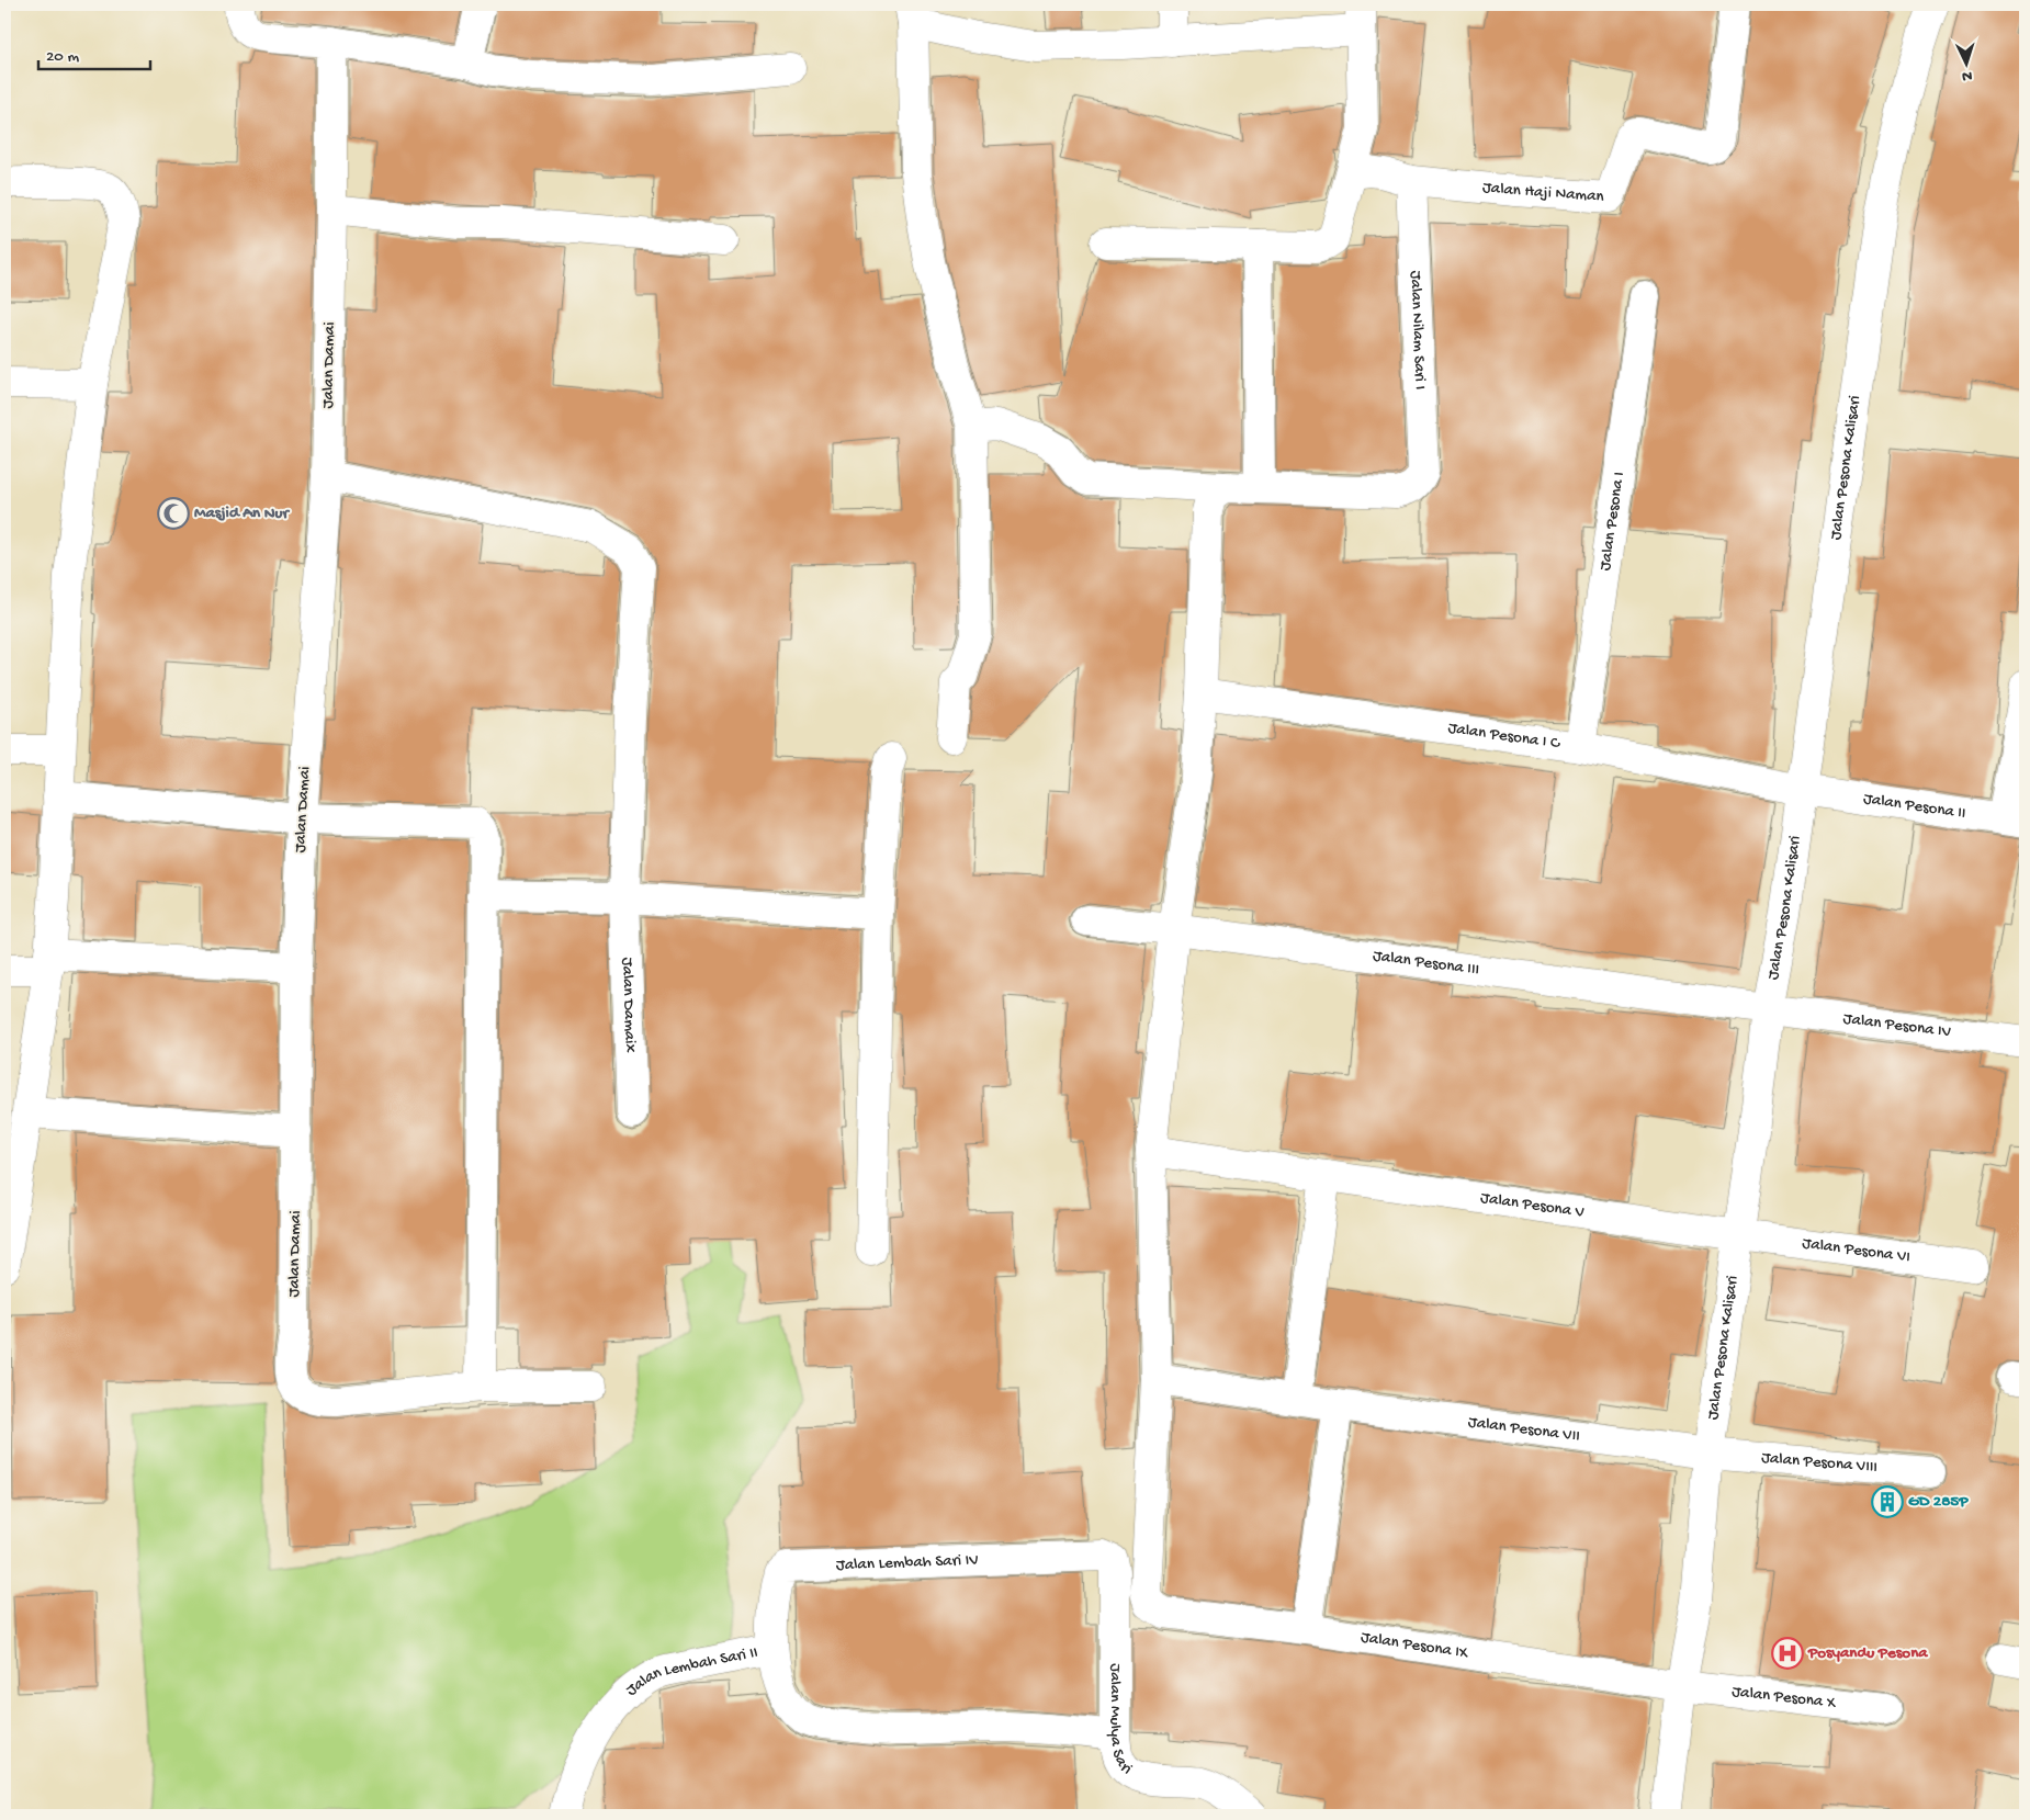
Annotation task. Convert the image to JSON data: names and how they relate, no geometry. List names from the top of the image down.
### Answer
{
  "streets": {
    "street": [
      "Jalan Haji Naman",
      "Jalan Nilam Sari I",
      "Jalan Damai",
      "Jalan Pesona Kalisari",
      "Jalan Pesona I",
      "Jalan Pesona I C",
      "Jalan Pesona II",
      "Jalan Pesona III",
      "Jalan Damaix",
      "Jalan Pesona IV",
      "Jalan Pesona V",
      "Jalan Pesona VI",
      "Jalan Pesona VII",
      "Jalan Pesona VIII",
      "Jalan Lembah Sari IV",
      "Jalan Pesona IX",
      "Jalan Lembah Sari II",
      "Jalan Pesona X",
      "Jalan Mulya Sari"
    ]
  },
  "crossings": [
    ["Jalan Haji Naman", "Jalan Nilam Sari I"],
    ["Jalan Damai", "Jalan Damaix"],
    ["Jalan Pesona Kalisari", "Jalan Pesona I C"],
    ["Jalan Pesona Kalisari", "Jalan Pesona II"],
    ["Jalan Pesona Kalisari", "Jalan Pesona III"],
    ["Jalan Pesona Kalisari", "Jalan Pesona IV"],
    ["Jalan Pesona Kalisari", "Jalan Pesona V"],
    ["Jalan Pesona Kalisari", "Jalan Pesona VI"],
    ["Jalan Pesona Kalisari", "Jalan Pesona VII"],
    ["Jalan Pesona Kalisari", "Jalan Pesona VIII"],
    ["Jalan Pesona Kalisari", "Jalan Pesona IX"],
    ["Jalan Pesona Kalisari", "Jalan Pesona X"],
    ["Jalan Pesona I", "Jalan Pesona I C"],
    ["Jalan Pesona I C", "Jalan Pesona II"],
    ["Jalan Pesona III", "Jalan Pesona IV"],
    ["Jalan Pesona V", "Jalan Pesona VI"],
    ["Jalan Pesona VII", "Jalan Pesona VIII"],
    ["Jalan Pesona VII", "Jalan Pesona IX"],
    ["Jalan Lembah Sari IV", "Jalan Lembah Sari II"],
    ["Jalan Lembah Sari IV", "Jalan Mulya Sari"],
    ["Jalan Pesona IX", "Jalan Pesona X"],
    ["Jalan Lembah Sari II", "Jalan Mulya Sari"]
  ],
  "places": {
    "mosque": ["Masjid An Nur"],
    "building": ["GD 285P"],
    "hospital": ["Posyandu Pesona"]
  },
  "scale_bar": "20 m",
  "north": "bottom"
}
